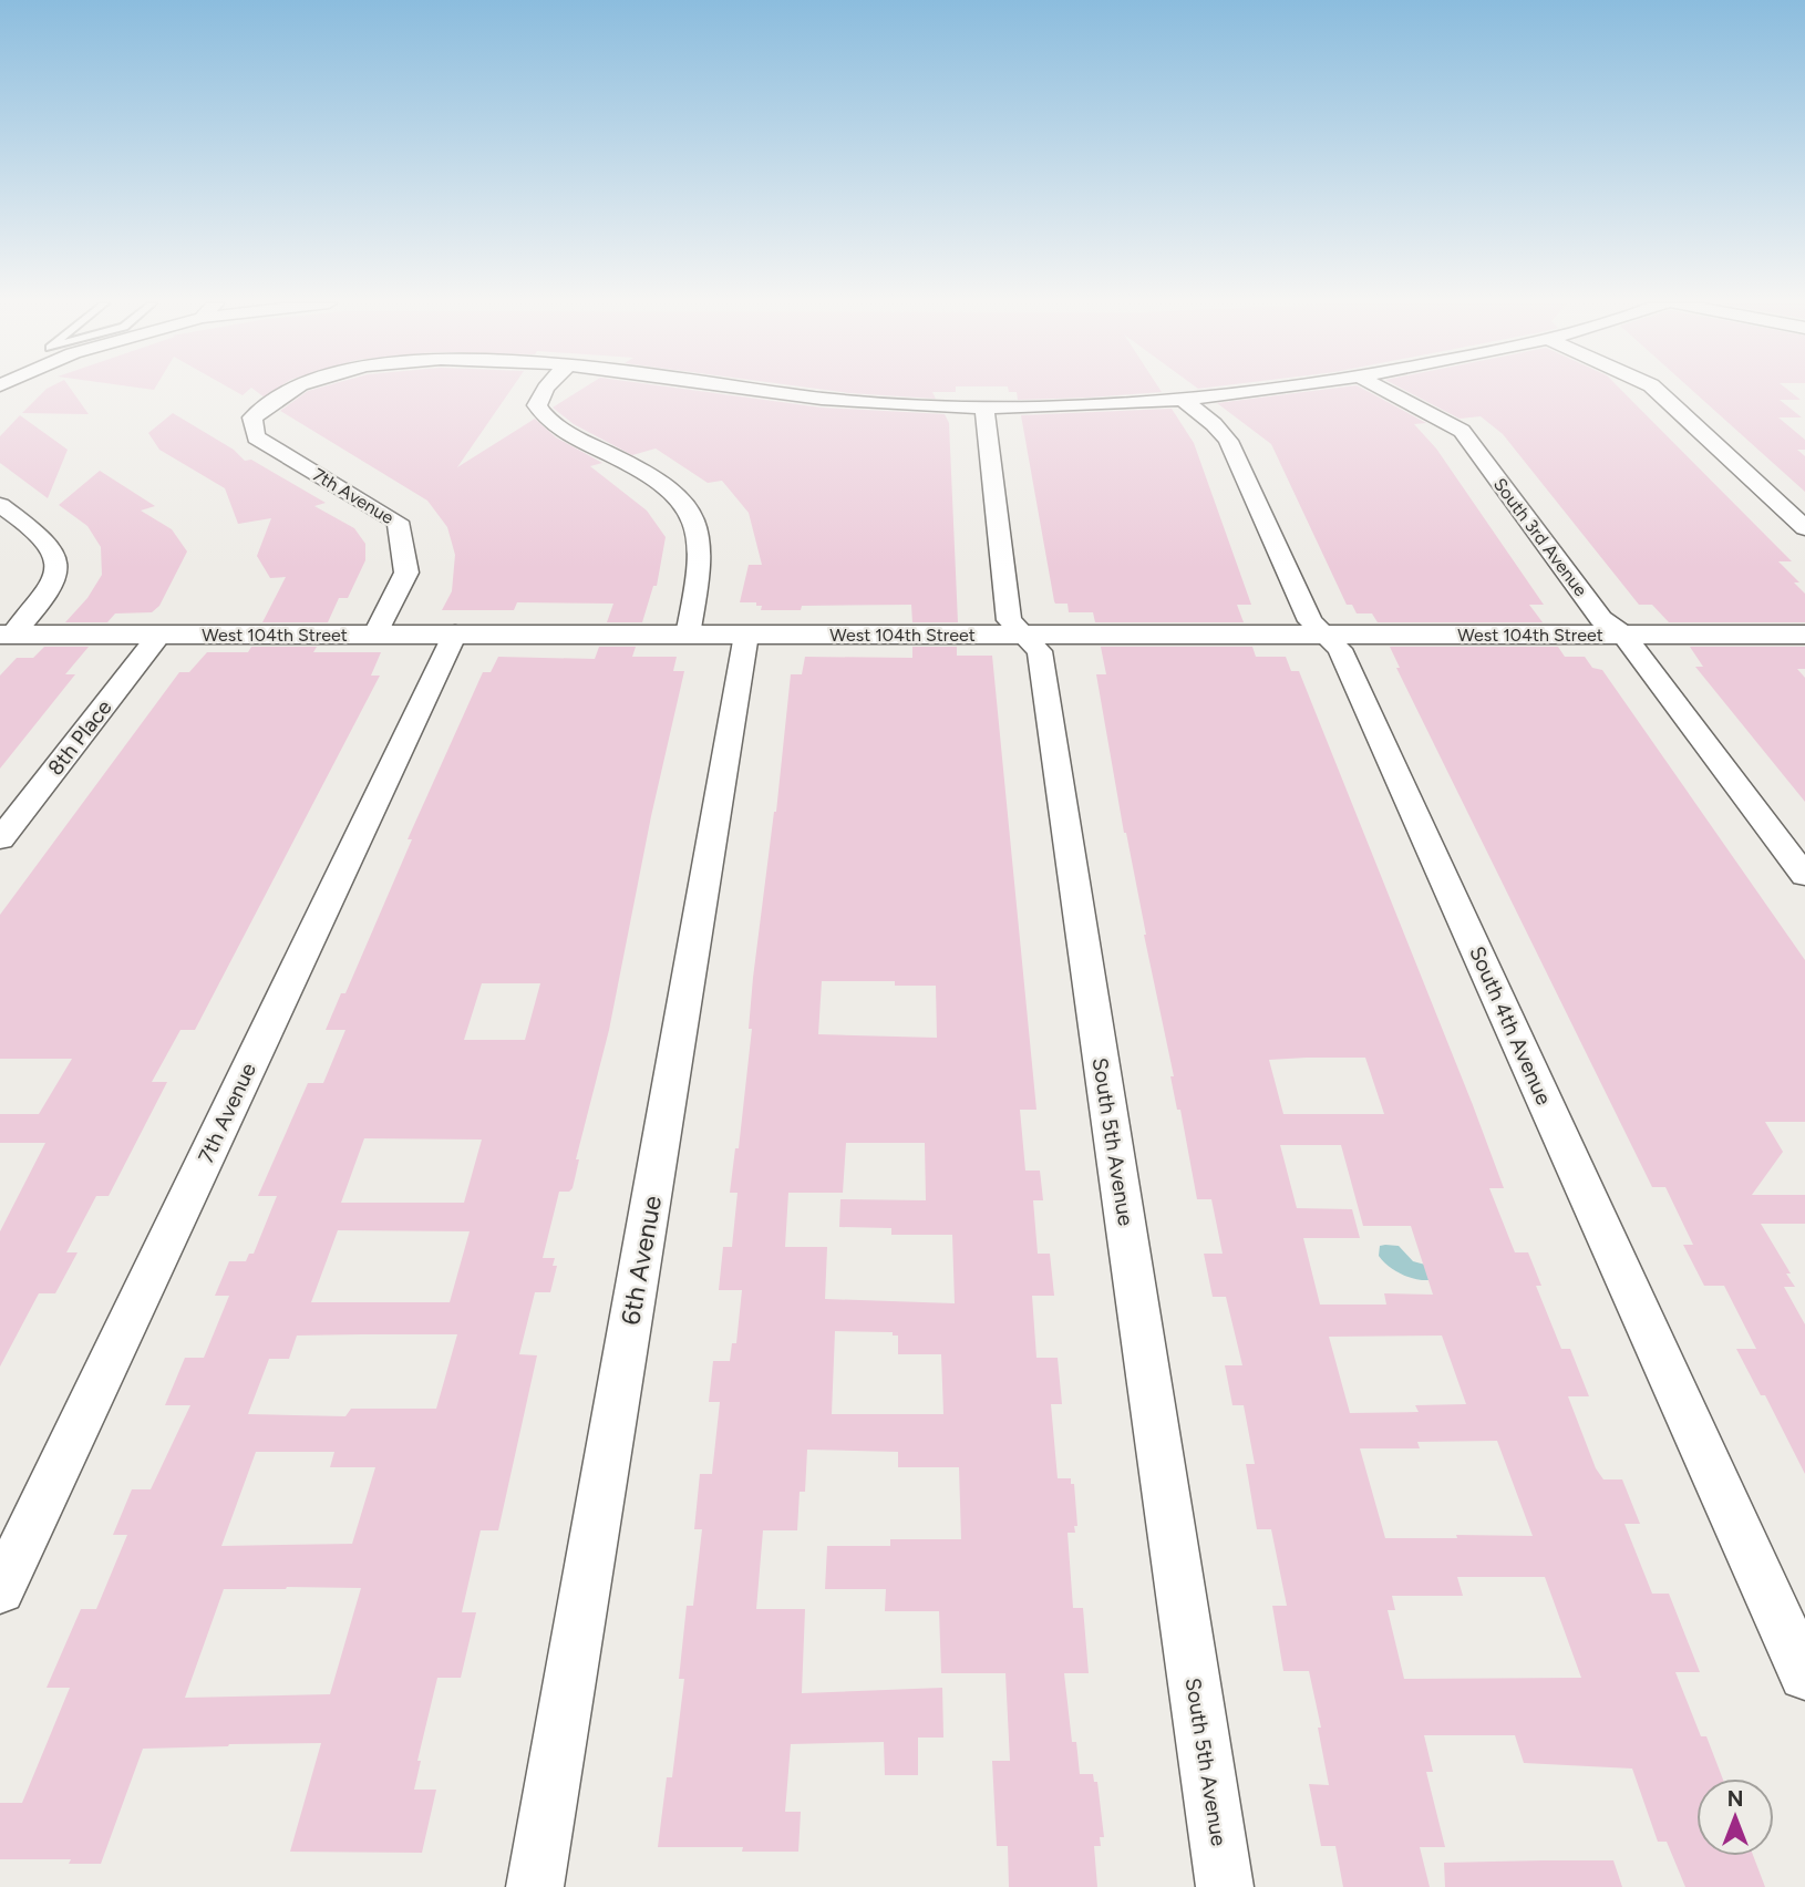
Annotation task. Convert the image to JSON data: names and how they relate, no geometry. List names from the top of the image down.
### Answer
{
  "streets": {
    "street": [
      "7th Avenue",
      "South 3rd Avenue",
      "West 104th Street",
      "8th Place",
      "South 4th Avenue",
      "South 5th Avenue",
      "6th Avenue"
    ]
  },
  "crossings": [
    ["7th Avenue", "West 104th Street"],
    ["South 3rd Avenue", "West 104th Street"],
    ["West 104th Street", "8th Place"],
    ["West 104th Street", "South 4th Avenue"],
    ["West 104th Street", "South 5th Avenue"],
    ["West 104th Street", "6th Avenue"]
  ],
  "north": "top"
}
